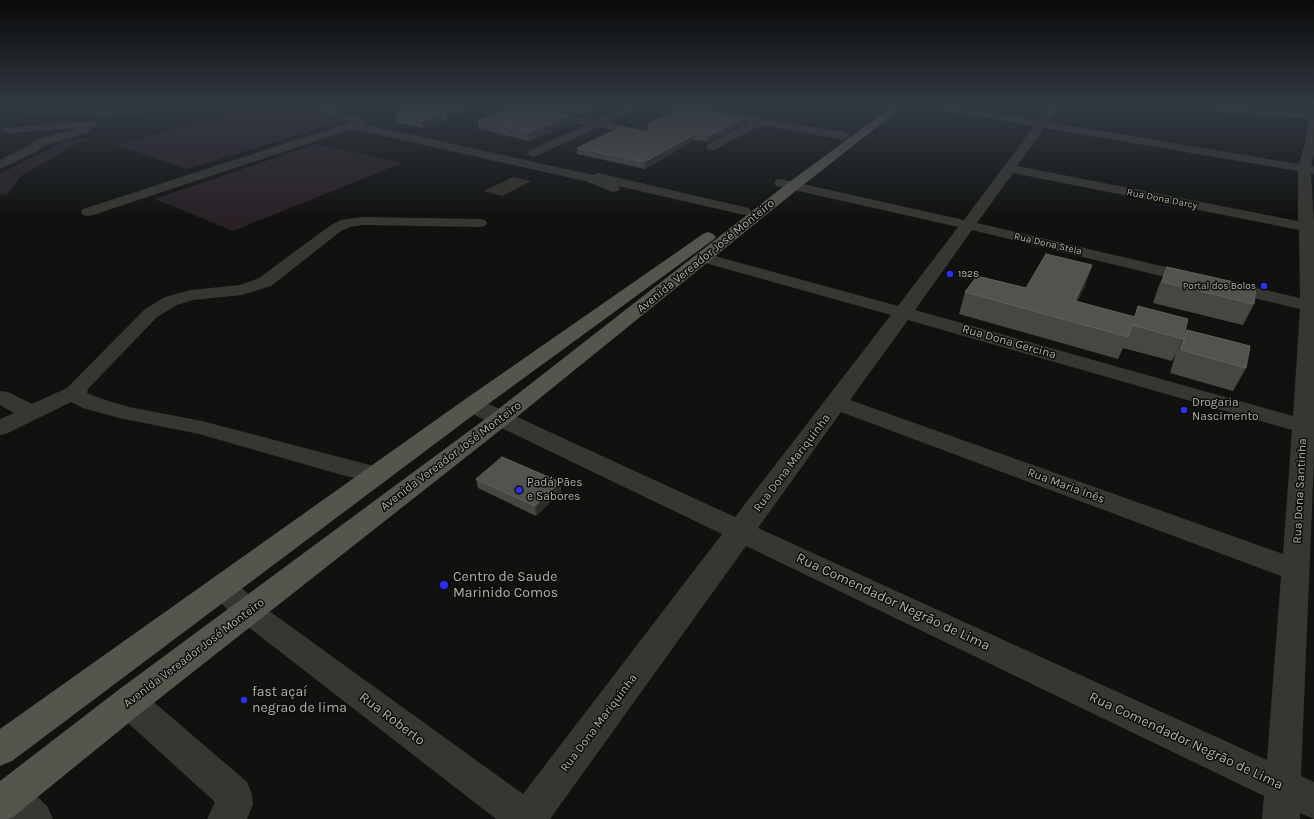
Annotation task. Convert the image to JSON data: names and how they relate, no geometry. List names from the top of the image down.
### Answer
{
  "streets": {
    "main road": ["Avenida Vereador José Monteiro"],
    "street": [
      "Rua Dona Darcy",
      "Rua Dona Stela",
      "Rua Dona Gercina",
      "Rua Dona Mariquinha",
      "Rua Maria Inês",
      "Rua Dona Santinha",
      "Rua Comendador Negrão de Lima",
      "Rua Roberto"
    ]
  },
  "crossings": [
    ["Rua Dona Darcy", "Rua Dona Mariquinha"],
    ["Rua Dona Darcy", "Rua Dona Santinha"],
    ["Rua Dona Stela", "Avenida Vereador José Monteiro"],
    ["Rua Dona Stela", "Rua Dona Mariquinha"],
    ["Rua Dona Stela", "Rua Dona Santinha"],
    ["Avenida Vereador José Monteiro", "Rua Dona Gercina"],
    ["Avenida Vereador José Monteiro", "Rua Comendador Negrão de Lima"],
    ["Avenida Vereador José Monteiro", "Rua Roberto"],
    ["Rua Dona Gercina", "Rua Dona Mariquinha"],
    ["Rua Dona Gercina", "Rua Dona Santinha"],
    ["Rua Dona Mariquinha", "Rua Maria Inês"],
    ["Rua Dona Mariquinha", "Rua Comendador Negrão de Lima"],
    ["Rua Dona Mariquinha", "Rua Roberto"],
    ["Rua Maria Inês", "Rua Dona Santinha"],
    ["Rua Dona Santinha", "Rua Comendador Negrão de Lima"]
  ],
  "places": [
    "1928",
    "Portal dos Bolos",
    "Drogaria Nascimento",
    "Padá Pães e Sabores",
    "Centro de Saude Marinido Comos",
    "fast açaí negrao de lima"
  ]
}
